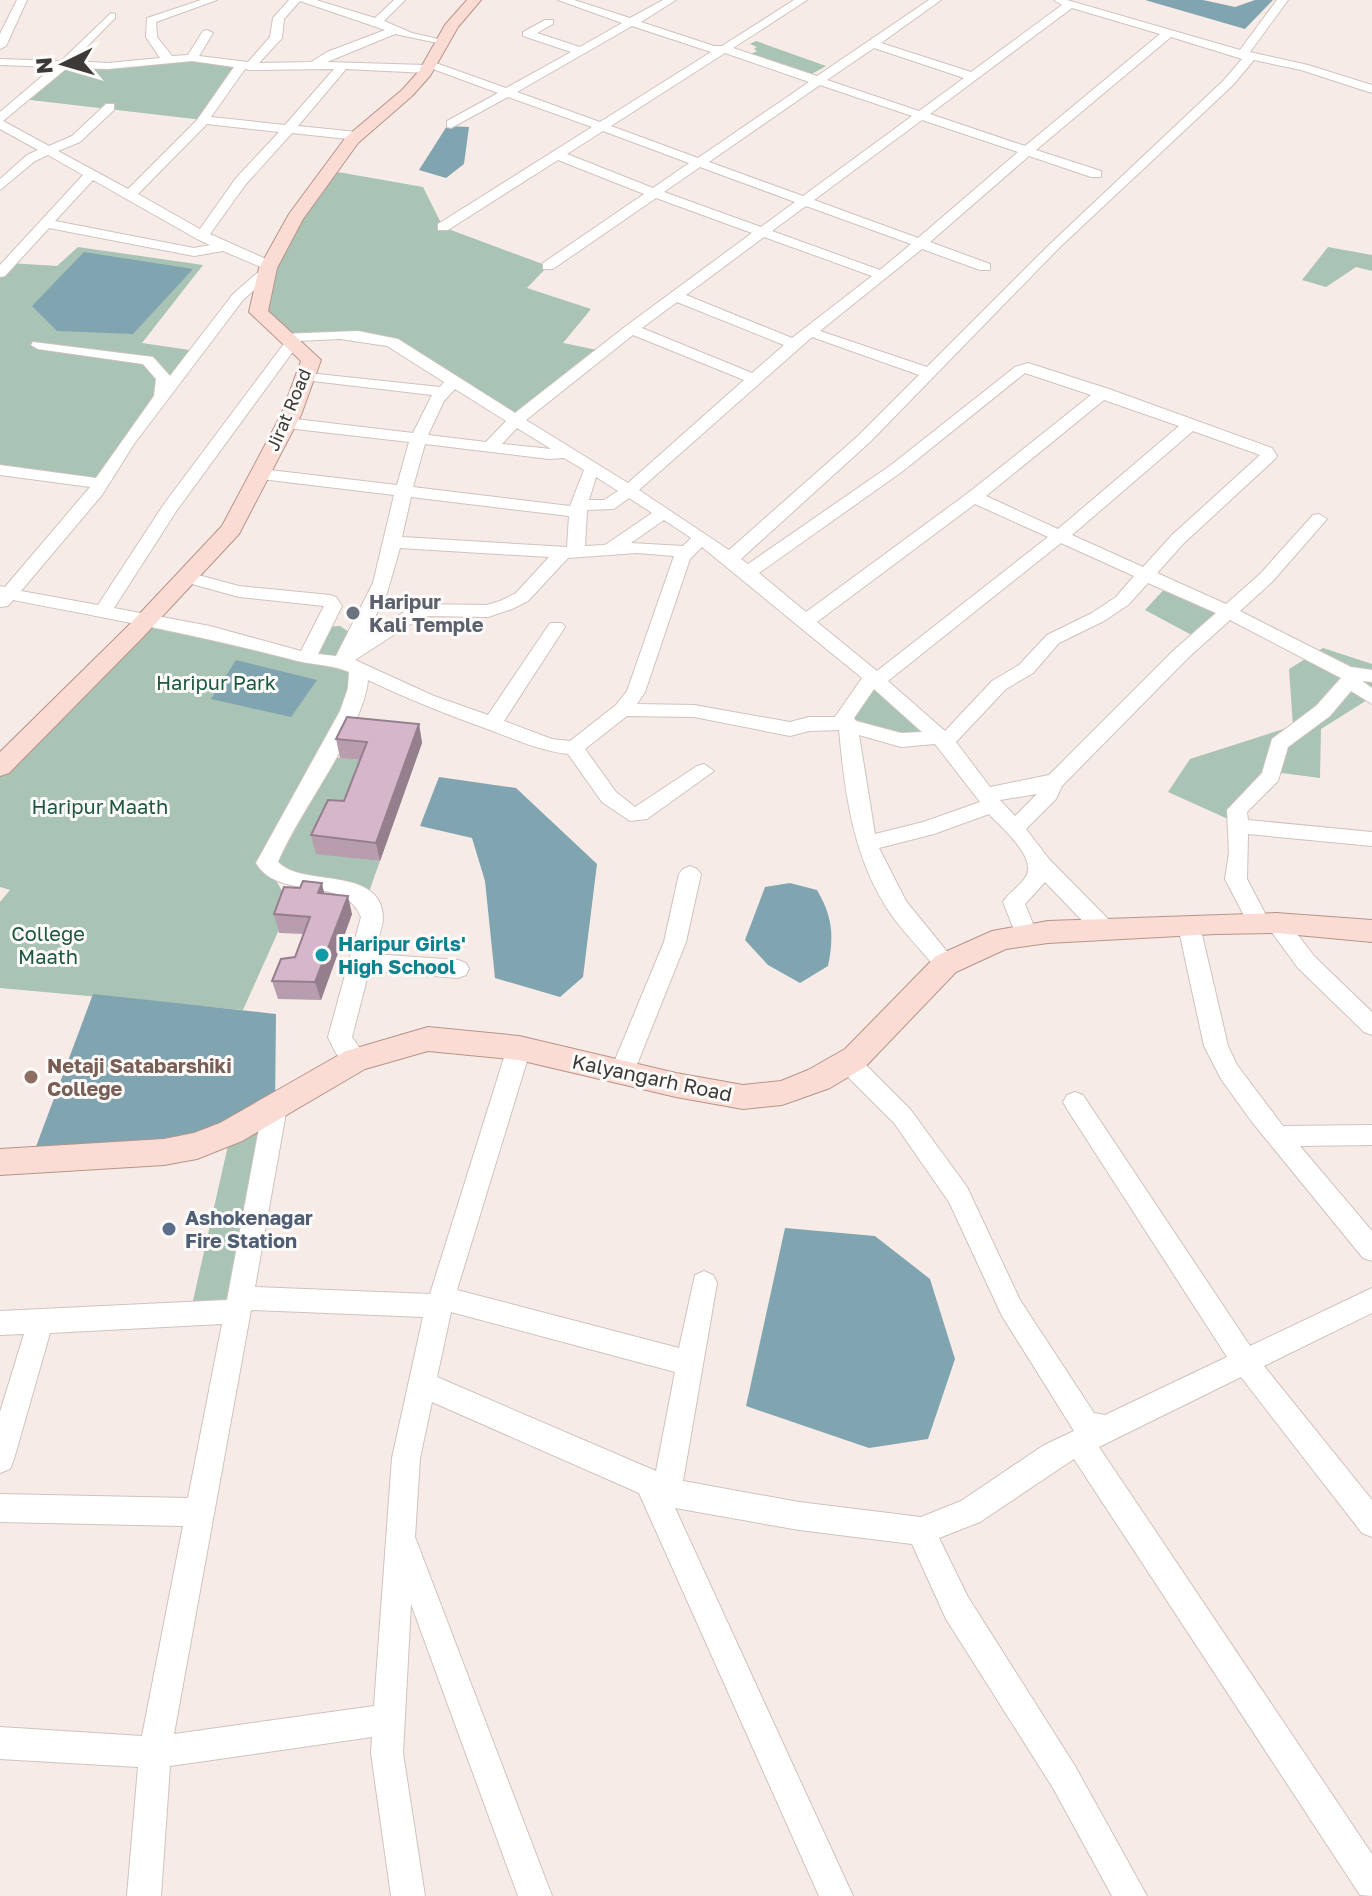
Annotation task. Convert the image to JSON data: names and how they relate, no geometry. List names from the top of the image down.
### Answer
{
  "streets": {
    "main road": ["Jirat Road", "Kalyangarh Road"]
  },
  "parks": ["Haripur Park", "Haripur Maath", "College Maath"],
  "places": [
    "Haripur Kali Temple",
    "Haripur Girls' High School",
    "Netaji Satabarshiki College",
    "Ashokenagar Fire Station"
  ],
  "north": "left"
}
